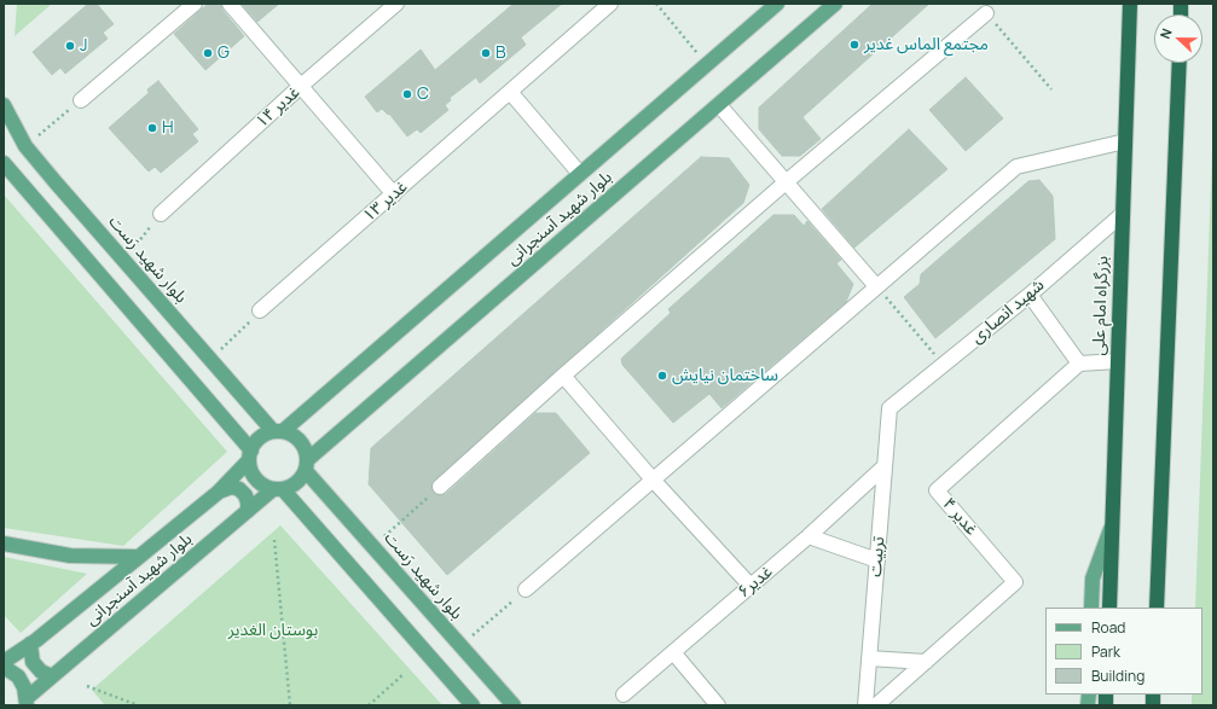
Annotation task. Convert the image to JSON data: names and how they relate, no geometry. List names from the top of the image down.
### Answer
{
  "streets": {
    "highway": ["بزرگراه امام علی"],
    "main road": ["بلوار شهید آسنجرانی", "بلوار شهید رَست"],
    "street": [
      "غدیر ۱۴",
      "غدیر ۱۳",
      "شهید انصاری",
      "غدیر ۴",
      "تربیت",
      "غدیر۶"
    ]
  },
  "crossings": [
    ["بلوار شهید آسنجرانی", "بلوار شهید رَست"],
    ["بزرگراه امام علی", "شهید انصاری"],
    ["شهید انصاری", "تربیت"],
    ["تربیت", "غدیر۶"]
  ],
  "parks": ["بوستان الغدیر"],
  "places": [
    "مجتمع الماس غدیر",
    "J",
    "G",
    "B",
    "C",
    "H",
    "ساختمان نیایش"
  ],
  "legend": ["Road", "Park", "Building"],
  "north": "left"
}
